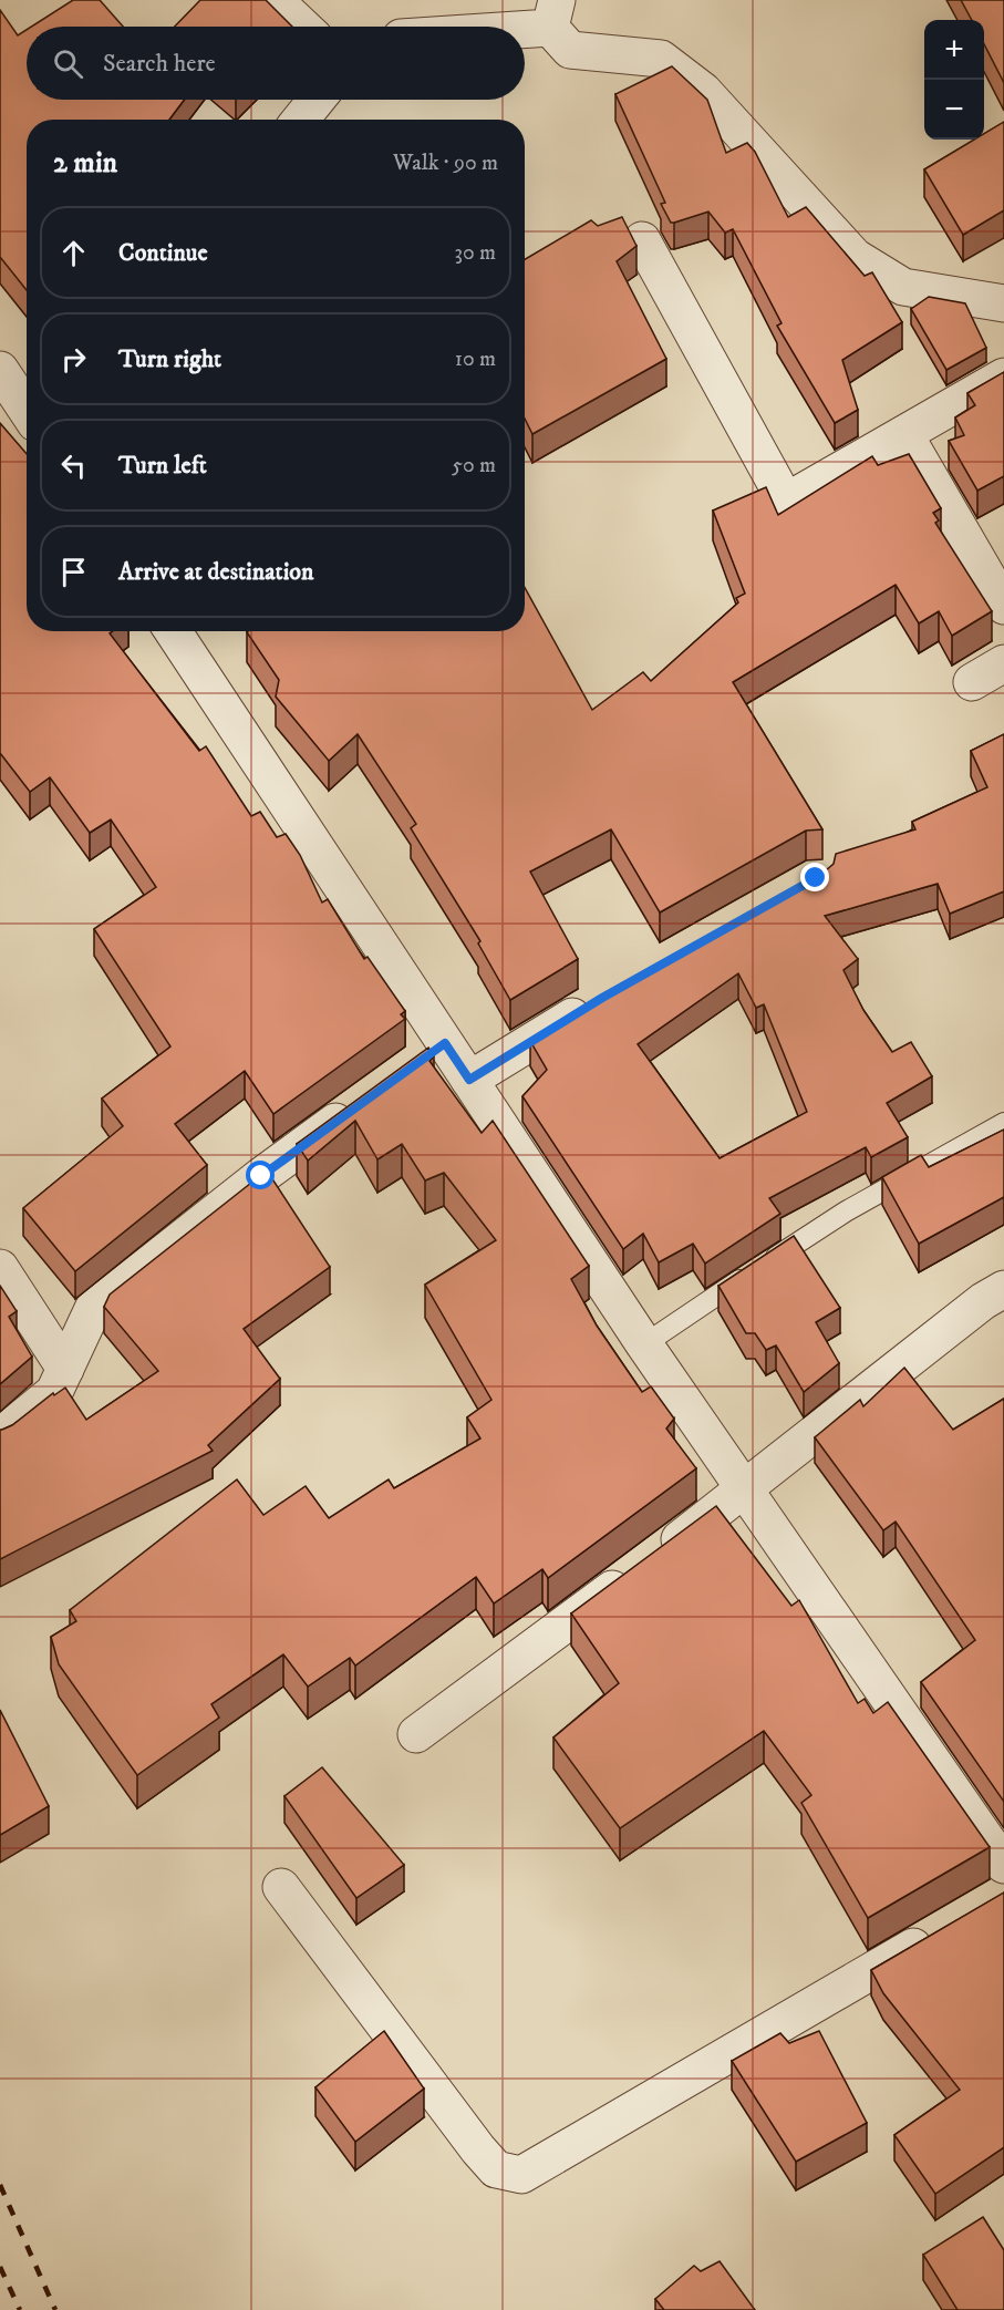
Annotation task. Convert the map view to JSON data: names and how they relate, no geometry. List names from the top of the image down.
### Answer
{
  "page": {
    "map_buttons": ["+", "−"],
    "search": "Search here",
    "heading": ["2 min", "Walk · 90 m"],
    "list": [
      ["Continue", "30 m"],
      ["Turn right", "10 m"],
      ["Turn left", "50 m"],
      "Arrive at destination"
    ]
  }
}
